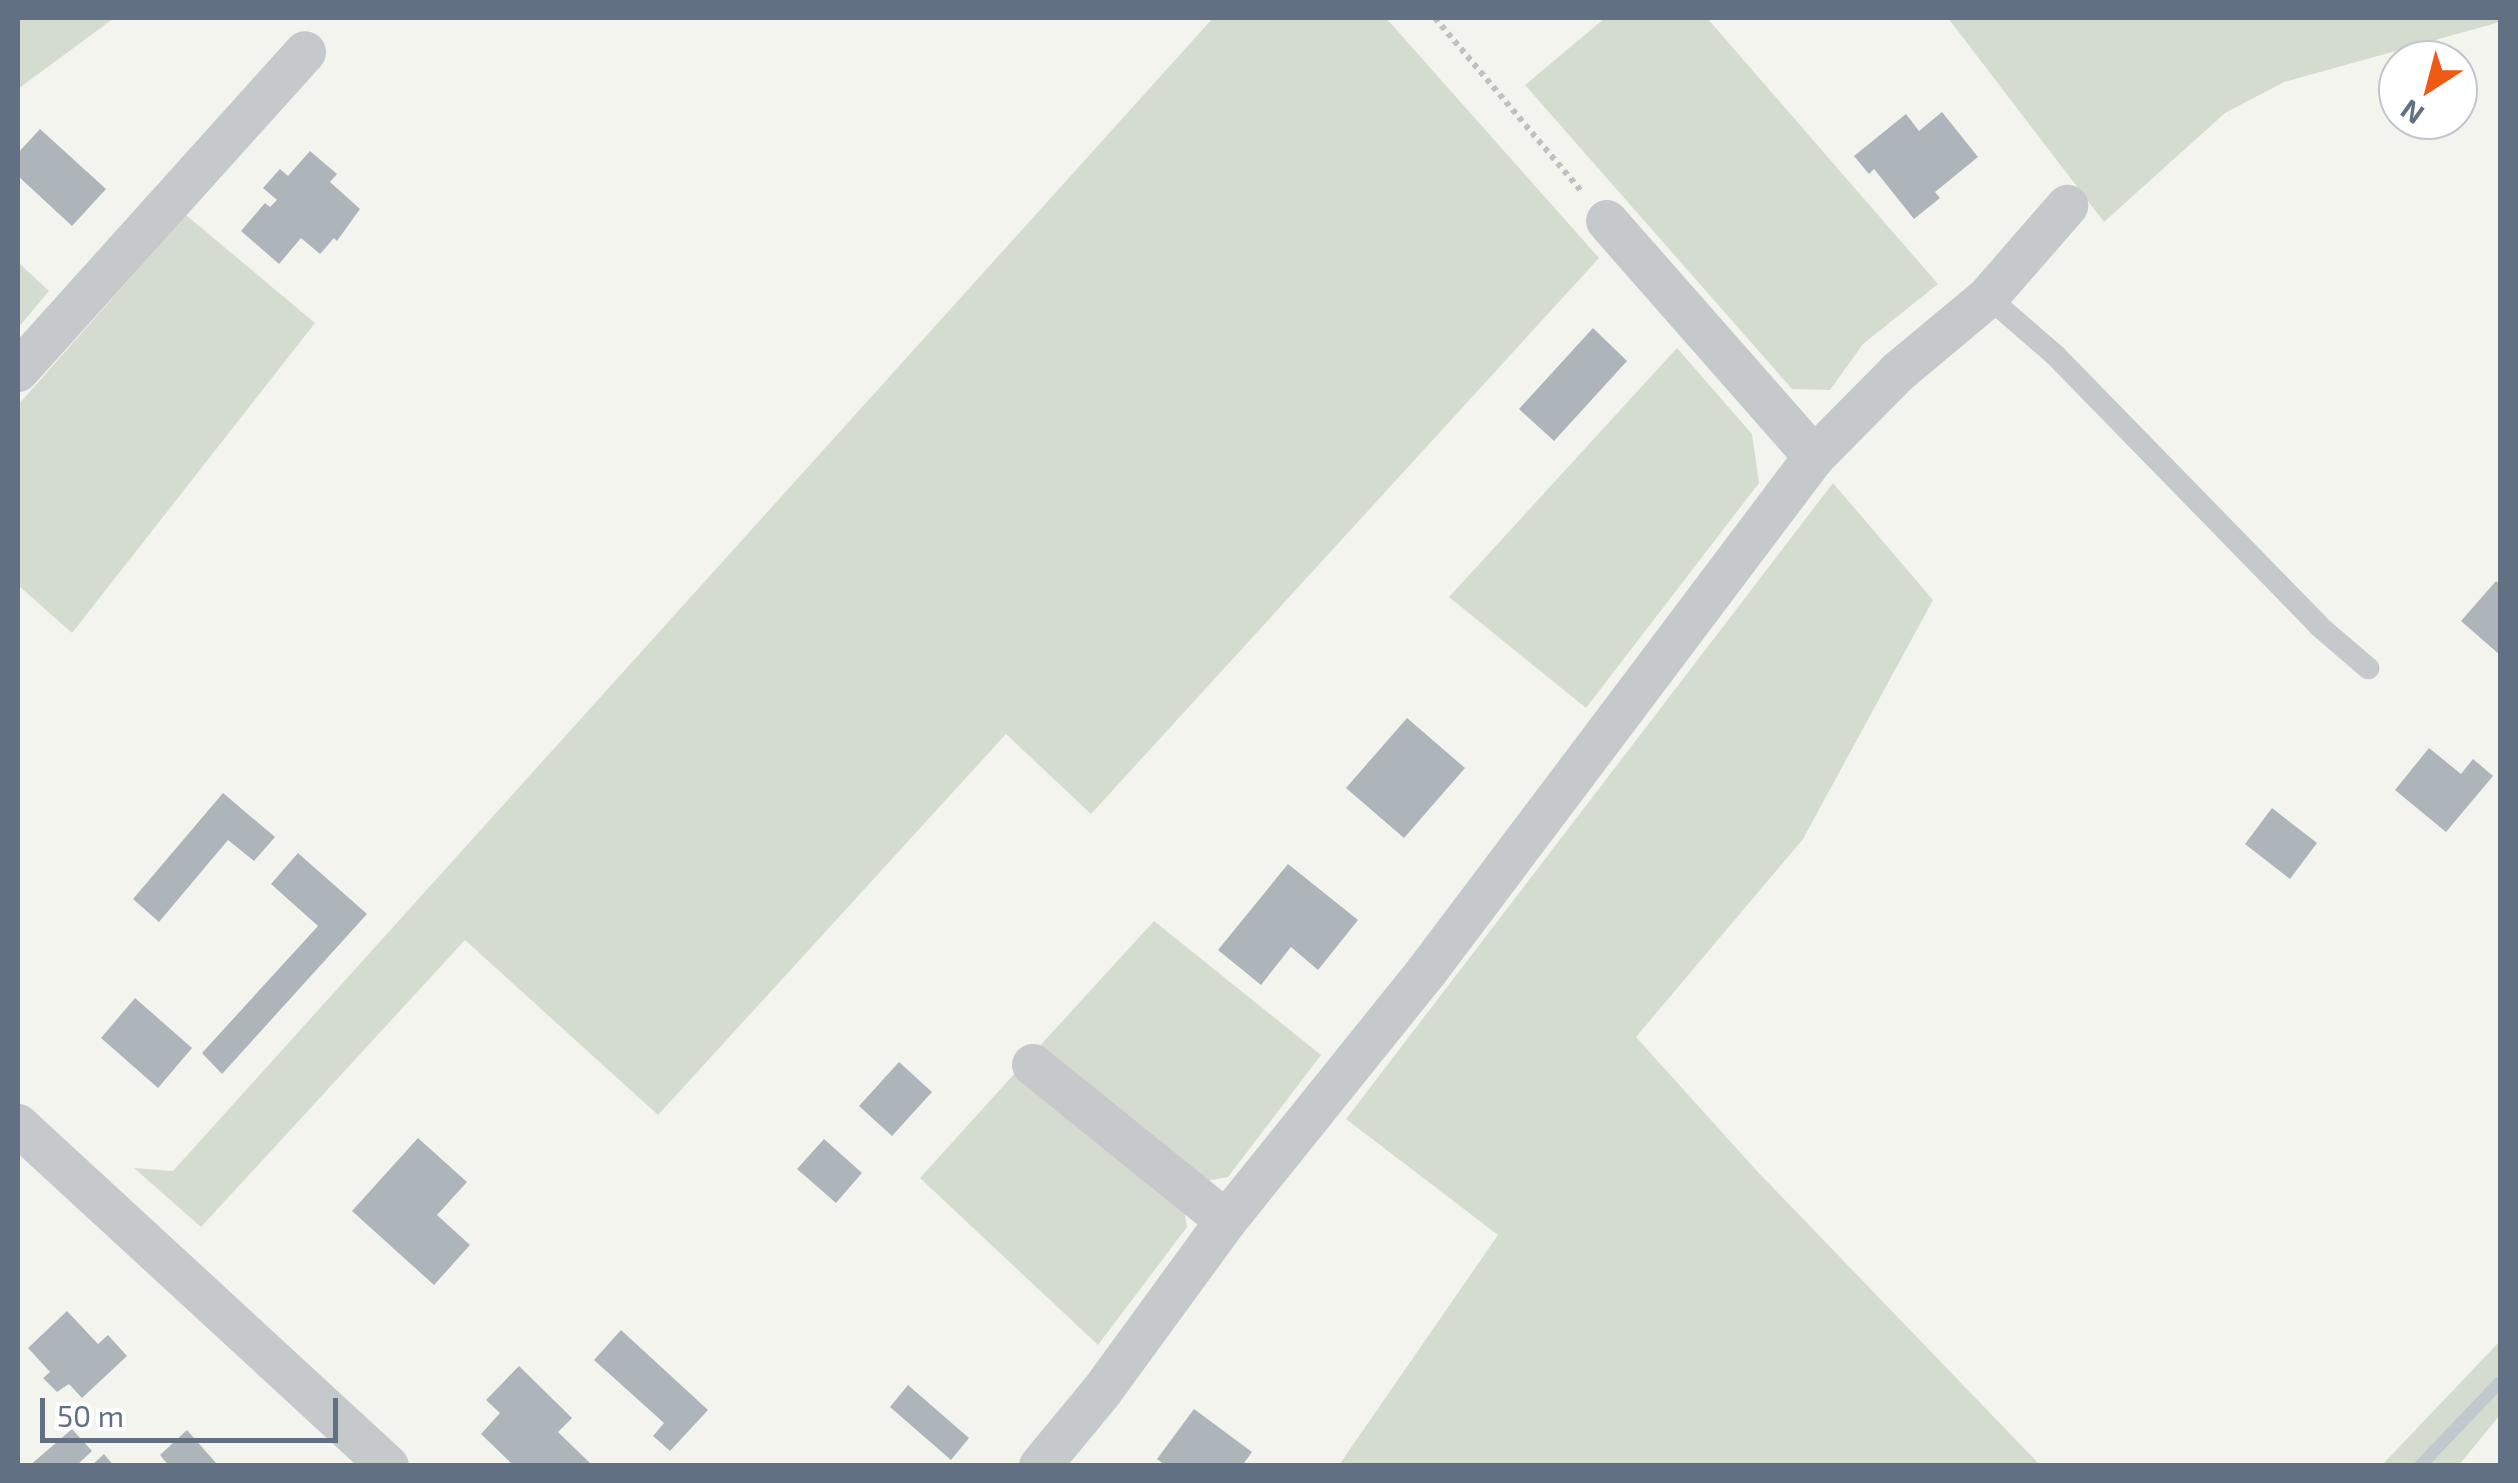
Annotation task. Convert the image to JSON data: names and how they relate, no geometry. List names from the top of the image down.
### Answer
{
  "scale_bar": "50 m",
  "north": "bottom left"
}
